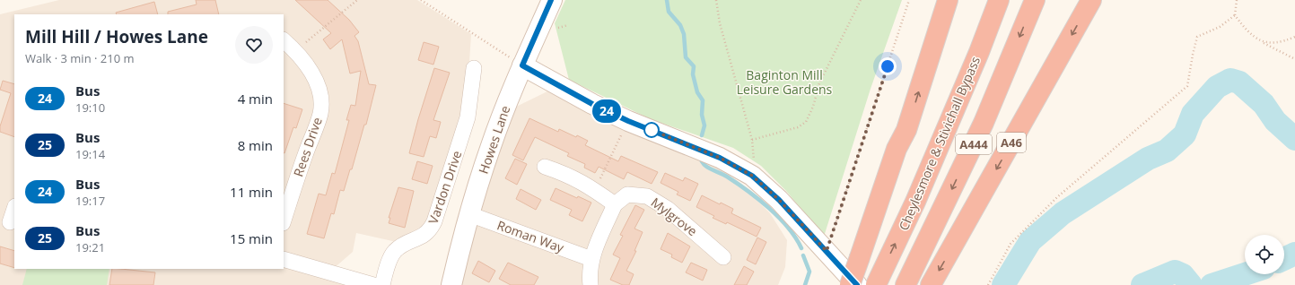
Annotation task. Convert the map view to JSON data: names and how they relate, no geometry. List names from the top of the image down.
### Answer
{
  "streets": {
    "highway": ["A46", "Cheylesmore & Stivichall Bypass", "A444"],
    "street": [
      "Howes Lane",
      "Rees Drive",
      "Vardon Drive",
      "Mylgrove",
      "Roman Way"
    ]
  },
  "crossings": [
    ["Howes Lane", "Roman Way"]
  ],
  "parks": ["Baginton Mill Leisure Gardens"],
  "lines": ["bus line 24"],
  "page": {
    "on_map": "24",
    "heading": ["Mill Hill / Howes Lane", "Walk · 3 min · 210 m"],
    "list": [
      {
        "mark": "24",
        "name": "Bus",
        "note": "19:10",
        "value": "4 min"
      },
      {
        "mark": "25",
        "name": "Bus",
        "note": "19:14",
        "value": "8 min"
      },
      {
        "mark": "24",
        "name": "Bus",
        "note": "19:17",
        "value": "11 min"
      },
      {
        "mark": "25",
        "name": "Bus",
        "note": "19:21",
        "value": "15 min"
      }
    ]
  }
}
